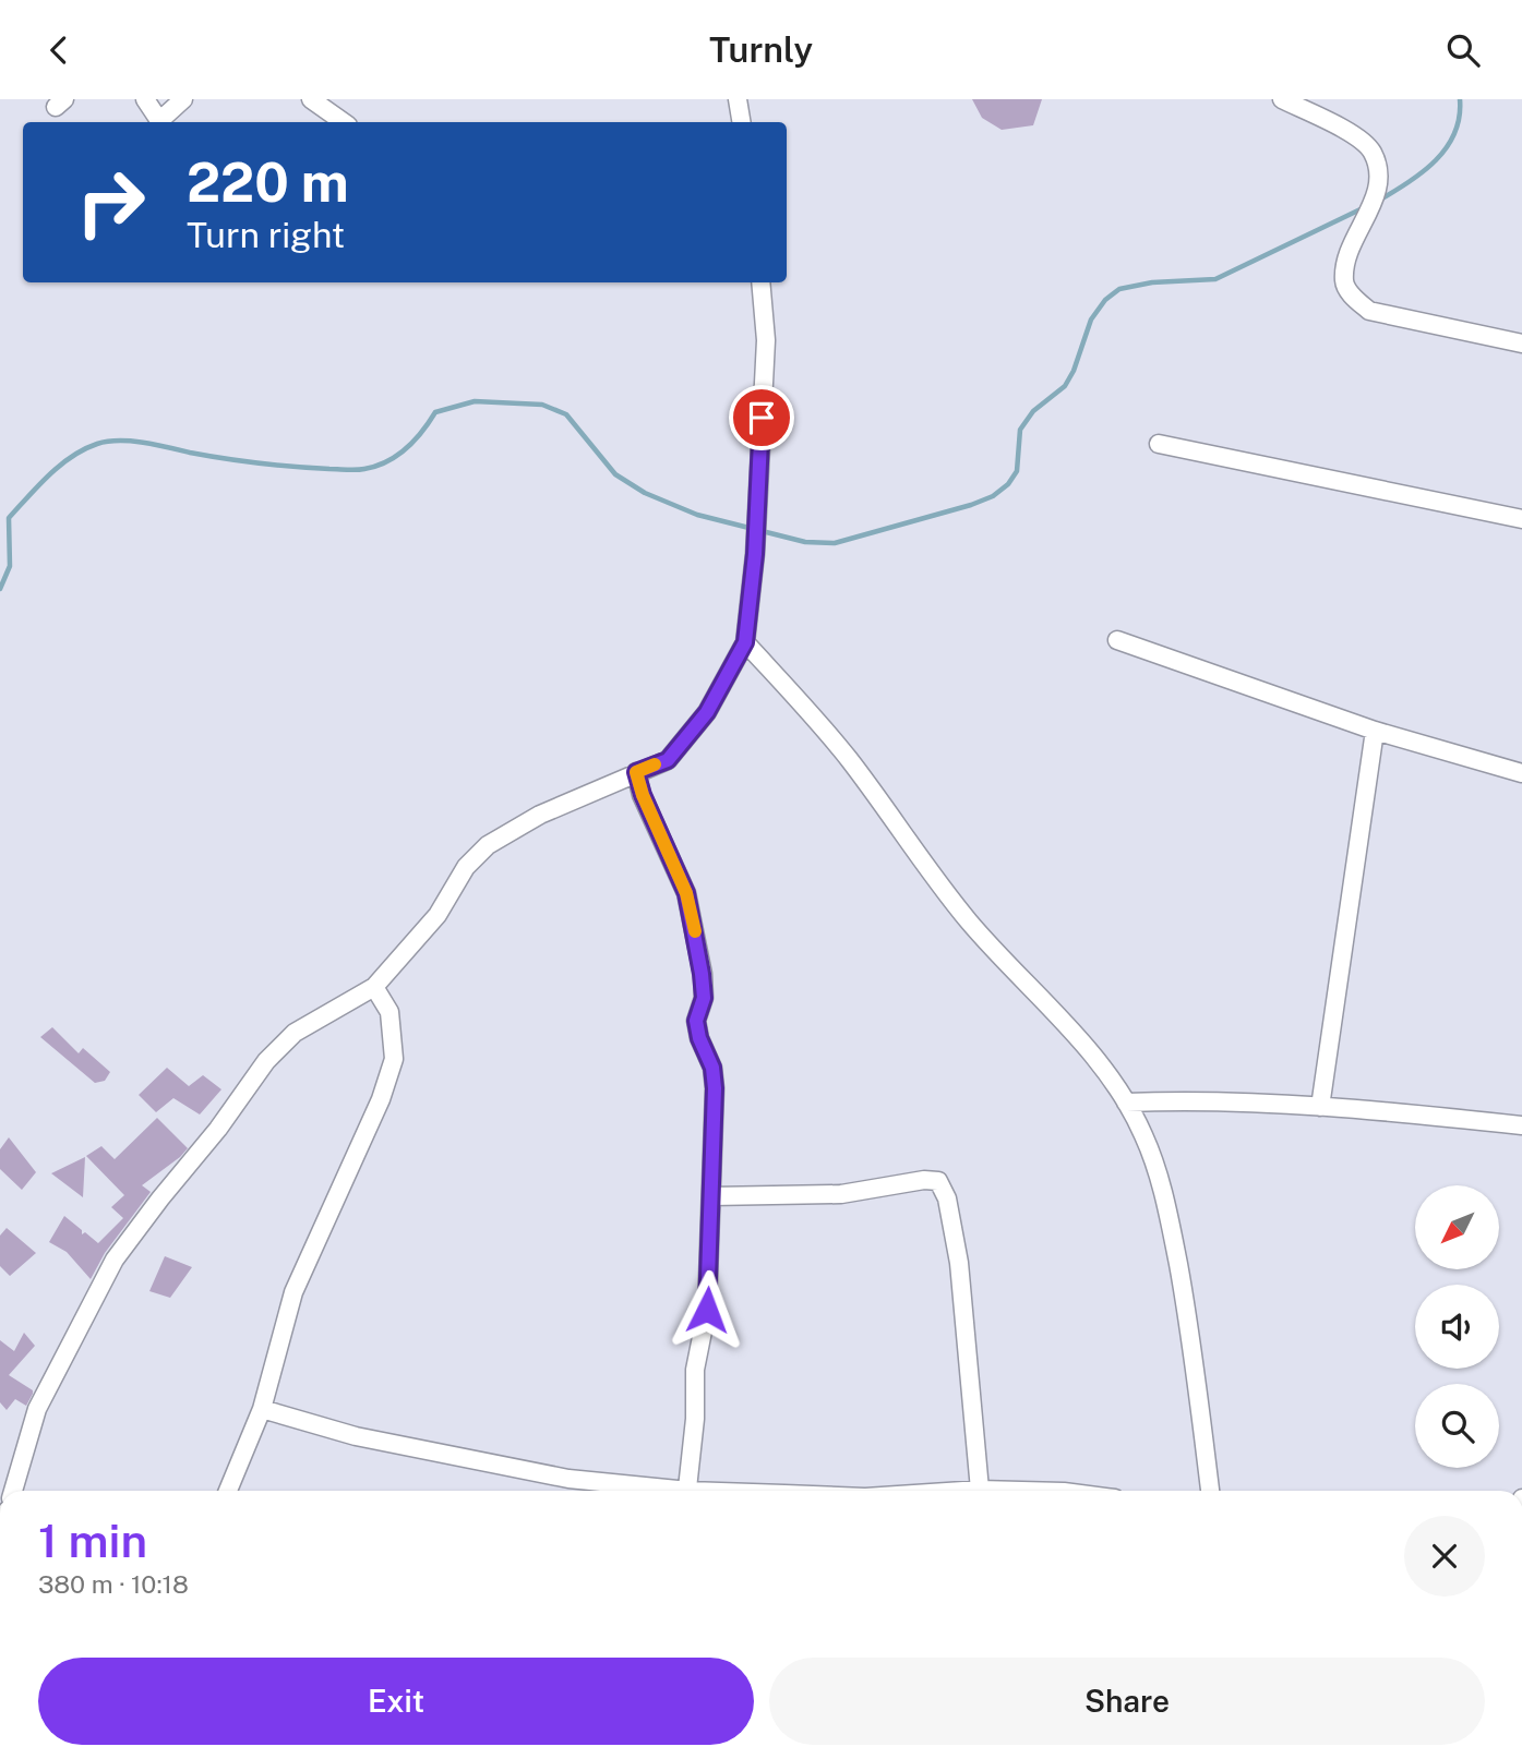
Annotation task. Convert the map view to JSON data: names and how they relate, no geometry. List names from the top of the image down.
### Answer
{
  "north": "bottom left",
  "page": {
    "header": "Turnly",
    "turn": ["220 m", "Turn right"],
    "heading": ["1 min", "380 m · 10:18"],
    "buttons": ["Exit", "Share"]
  }
}
